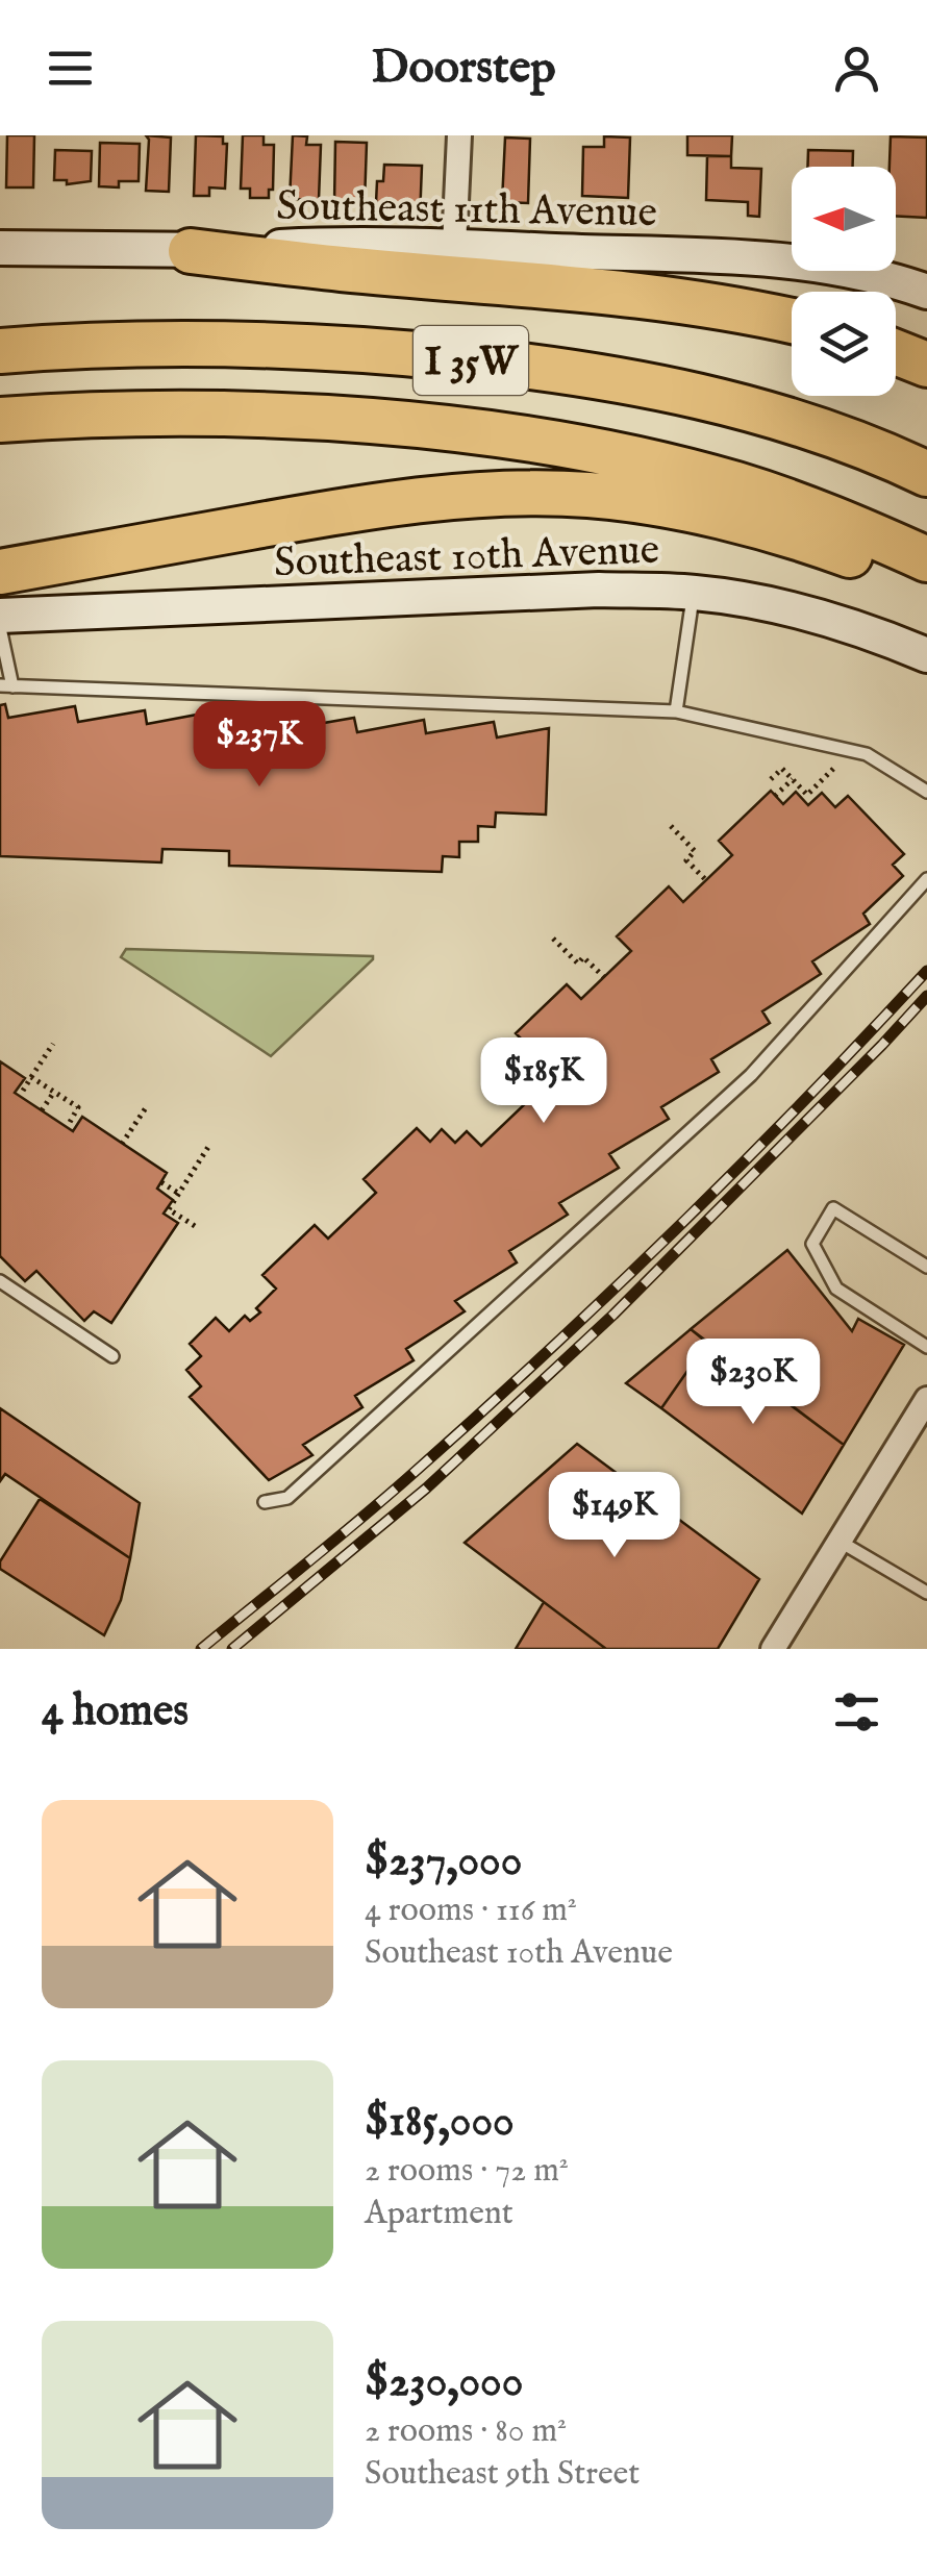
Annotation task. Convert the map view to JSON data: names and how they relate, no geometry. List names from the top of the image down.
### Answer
{
  "streets": {
    "highway": ["I 35W"],
    "street": ["Southeast 11th Avenue", "Southeast 10th Avenue"]
  },
  "north": "left",
  "page": {
    "header": "Doorstep",
    "price": [
      "$237K",
      "$185K",
      "$230K",
      "$149K"
    ],
    "heading": "4 homes",
    "list": [
      {
        "name": "$237,000",
        "note": "4 rooms · 116 m² · Southeast 10th Avenue"
      },
      {
        "name": "$185,000",
        "note": "2 rooms · 72 m² · Apartment"
      },
      {
        "name": "$230,000",
        "note": "2 rooms · 80 m² · Southeast 9th Street"
      }
    ]
  }
}
